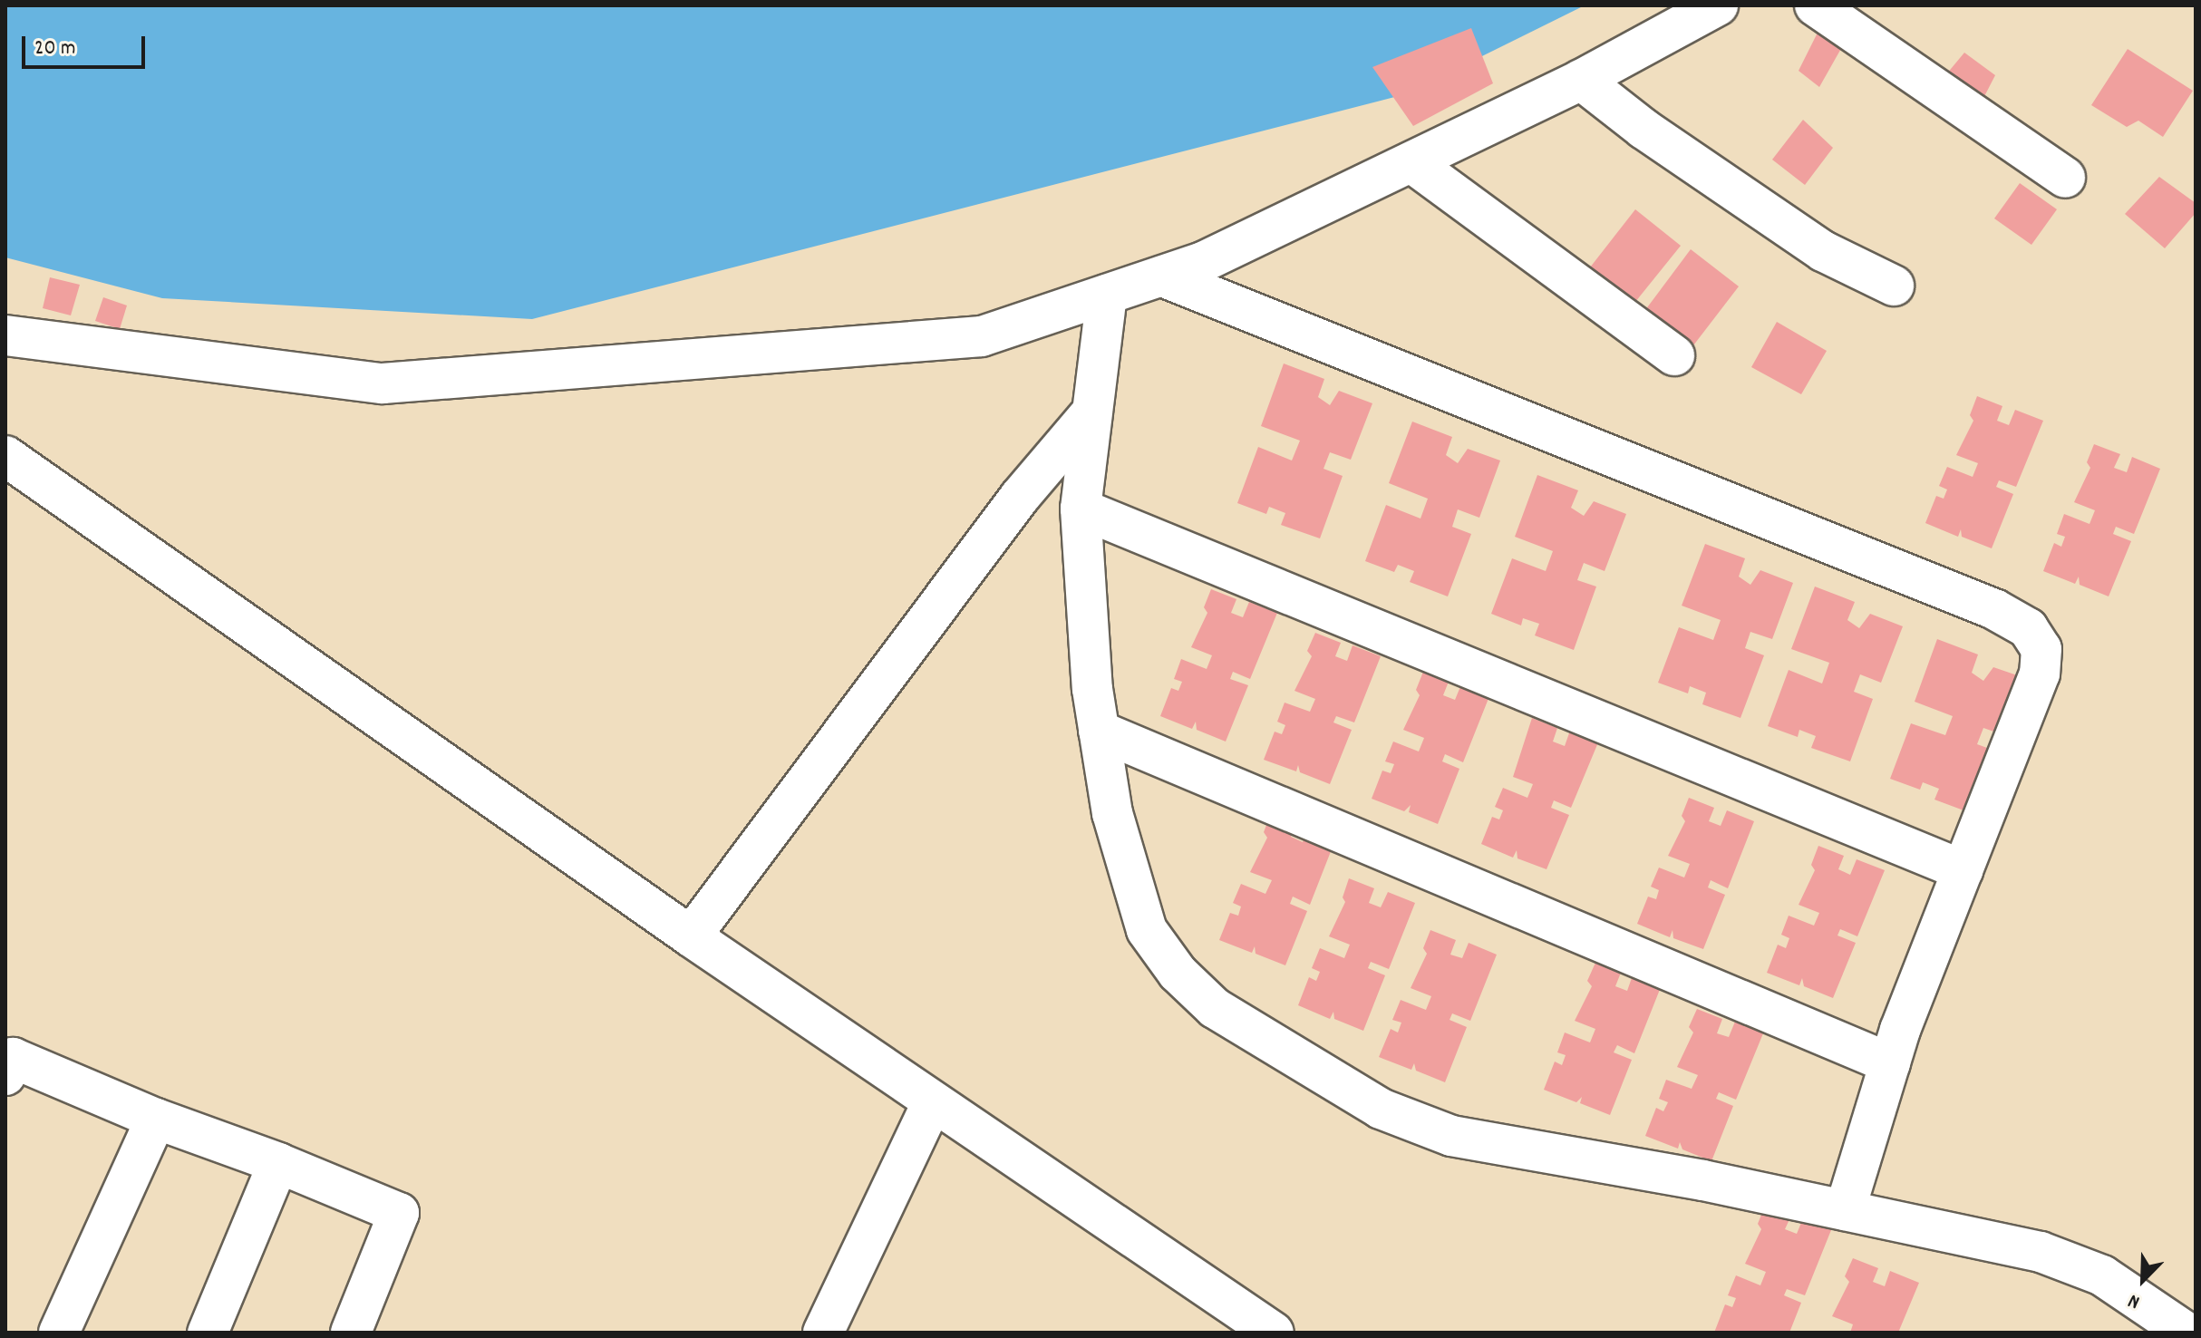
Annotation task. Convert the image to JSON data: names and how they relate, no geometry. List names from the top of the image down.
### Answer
{
  "scale_bar": "20 m",
  "north": "bottom left"
}
